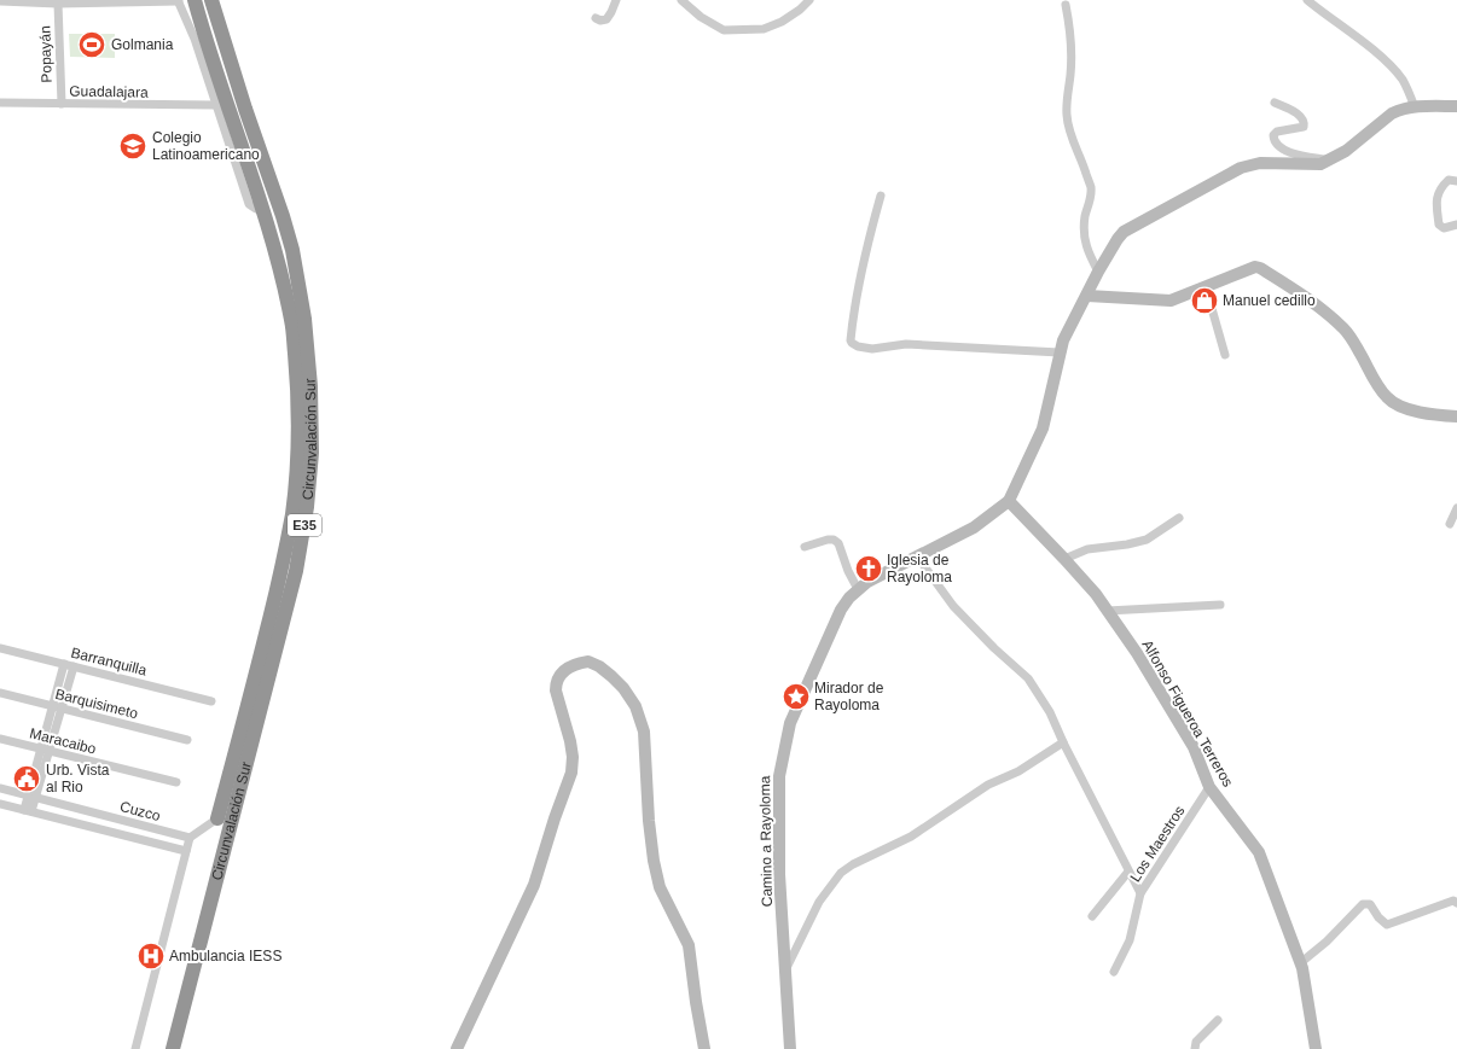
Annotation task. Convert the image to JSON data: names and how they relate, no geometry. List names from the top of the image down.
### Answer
{
  "streets": {
    "highway": ["Circunvalación Sur", "E35"],
    "street": [
      "Popayán",
      "Guadalajara",
      "Barranquilla",
      "Barquisimeto",
      "Alfonso Figueroa Terreros",
      "Maracaibo",
      "Cuzco",
      "Camino a Rayoloma",
      "Los Maestros"
    ]
  },
  "crossings": [
    ["Popayán", "Guadalajara"],
    ["Alfonso Figueroa Terreros", "Camino a Rayoloma"],
    ["Alfonso Figueroa Terreros", "Los Maestros"]
  ],
  "places": {
    "sports": ["Golmania"],
    "school or university": ["Colegio Latinoamericano"],
    "shop": ["Manuel cedillo"],
    "church": ["Iglesia de Rayoloma"],
    "place": ["Mirador de Rayoloma"],
    "public building": ["Urb. Vista al Rio"],
    "hospital": ["Ambulancia IESS"]
  }
}
